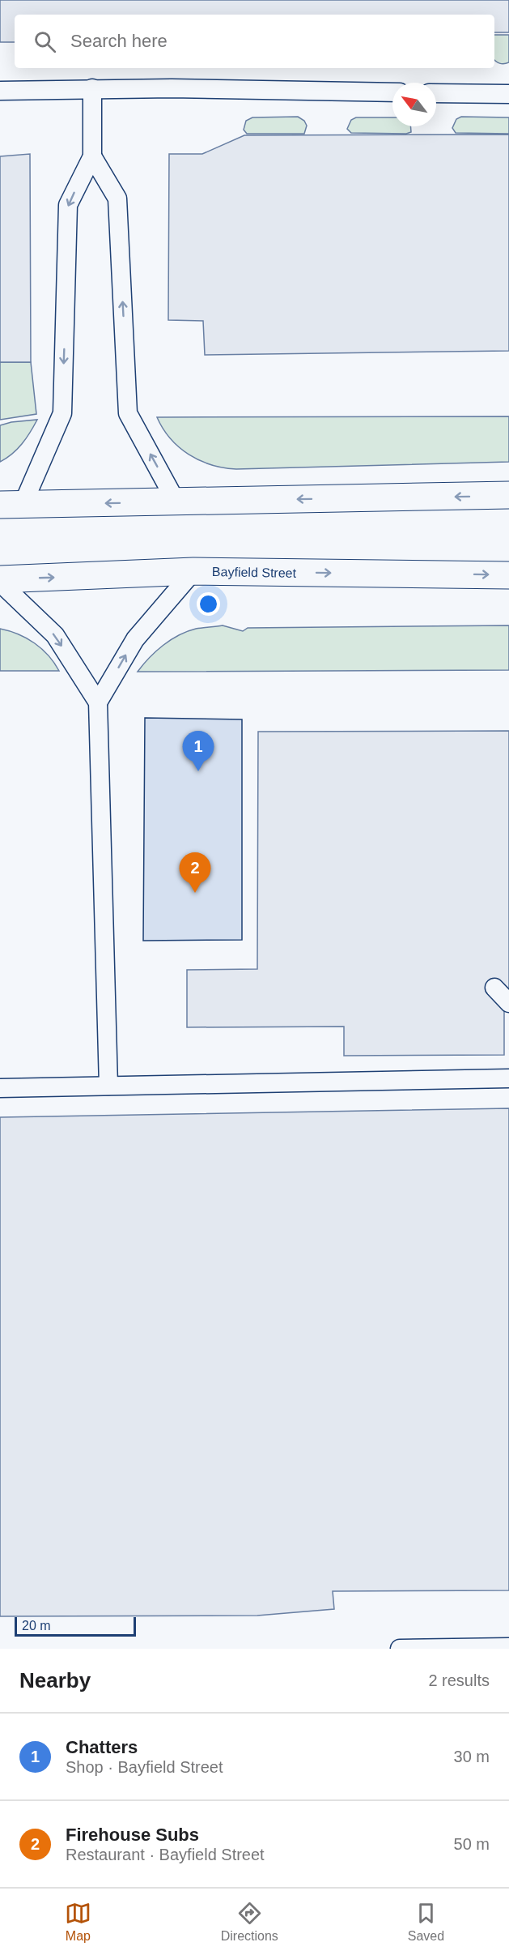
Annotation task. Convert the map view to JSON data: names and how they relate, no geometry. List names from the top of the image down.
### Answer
{
  "streets": {
    "main road": ["Bayfield Street"]
  },
  "scale_bar": "20 m",
  "north": "top left",
  "page": {
    "search": "Search here",
    "pins": ["1", "2"],
    "scale": "20 m",
    "heading": ["Nearby", "2 results"],
    "list": [
      {
        "mark": "1",
        "name": "Chatters",
        "note": "Shop · Bayfield Street",
        "value": "30 m"
      },
      {
        "mark": "2",
        "name": "Firehouse Subs",
        "note": "Restaurant · Bayfield Street",
        "value": "50 m"
      }
    ],
    "nav": ["Map", "Directions", "Saved"]
  }
}
